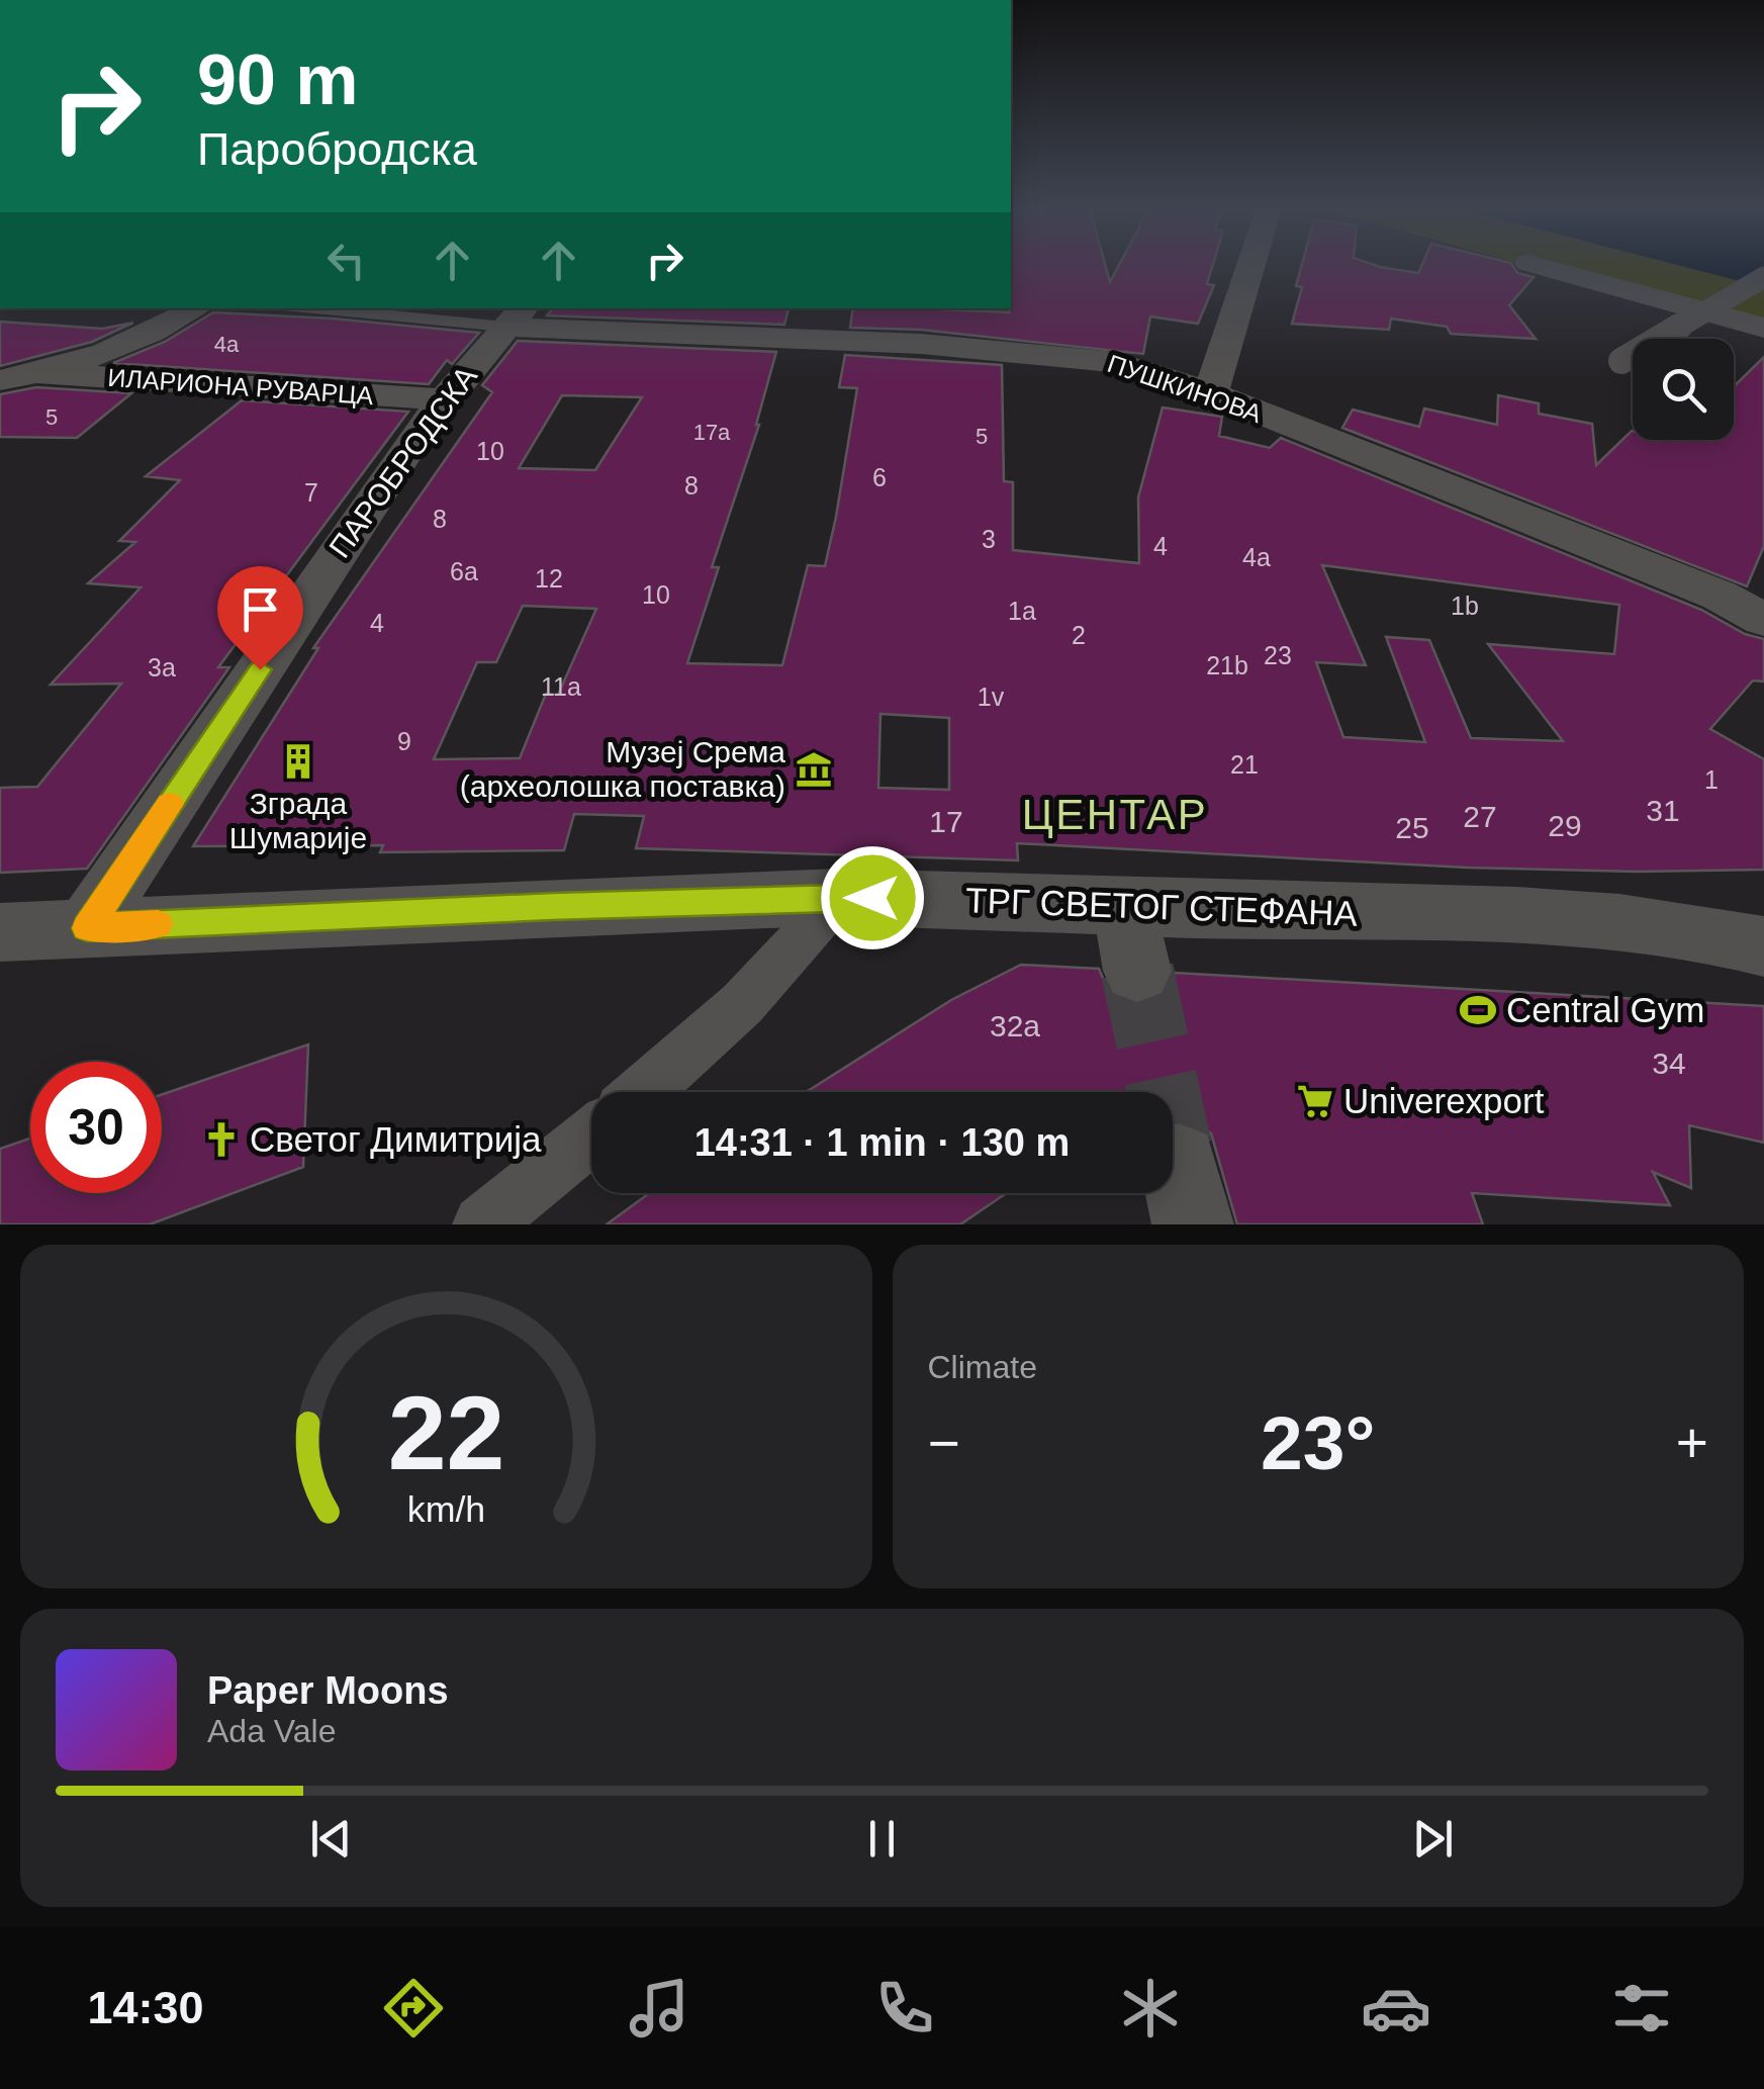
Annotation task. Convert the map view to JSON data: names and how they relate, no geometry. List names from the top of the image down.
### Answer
{
  "streets": {
    "street": [
      "ИЛАРИОНА РУВАРЦА",
      "ПУШКИНОВА",
      "ПАРОБРОДСКА",
      "ТРГ СВЕТОГ СТЕФАНА"
    ]
  },
  "crossings": [
    ["ИЛАРИОНА РУВАРЦА", "ПАРОБРОДСКА"],
    ["ПУШКИНОВА", "ПАРОБРОДСКА"],
    ["ПАРОБРОДСКА", "ТРГ СВЕТОГ СТЕФАНА"]
  ],
  "districts": ["ЦЕНТАР"],
  "places": {
    "building": ["Зграда Шумарије"],
    "museum": ["Музеј Срема (археолошка поставка)"],
    "sports": ["Central Gym"],
    "supermarket": ["Univerexport"],
    "church": ["Светог Димитрија"]
  },
  "house_numbers": [
    "4a",
    "5",
    "17a",
    "5",
    "10",
    "6",
    "8",
    "7",
    "8",
    "3",
    "4",
    "4a",
    "6a",
    "12",
    "10",
    "1b",
    "1a",
    "4",
    "2",
    "23",
    "21b",
    "3a",
    "11a",
    "1v",
    "9",
    "21",
    "1",
    "31",
    "27",
    "17",
    "29",
    "25",
    "32a",
    "34"
  ],
  "page": {
    "turn": ["90 m", "Паробродска"],
    "limit": "30",
    "trip": "14:31 · 1 min · 130 m",
    "tile": "Climate",
    "heat": ["−", "23°", "+"],
    "song": ["Paper Moons", "Ada Vale"],
    "tabs": "14:30",
    "gauge": ["22", "km/h"]
  }
}
